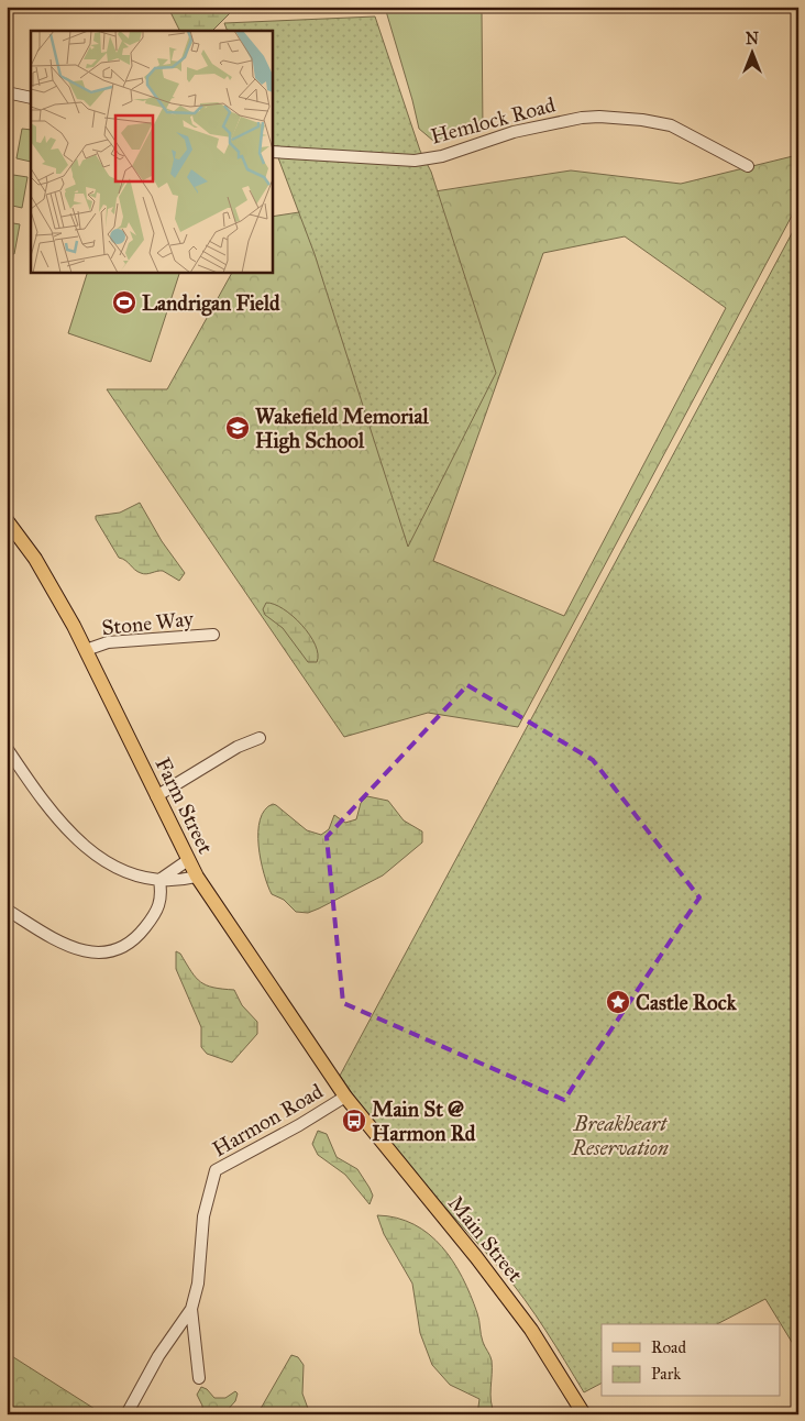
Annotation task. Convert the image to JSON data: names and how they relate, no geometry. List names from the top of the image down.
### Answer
{
  "streets": {
    "main road": ["Farm Street", "Main Street"],
    "street": ["Hemlock Road", "Stone Way", "Harmon Road"]
  },
  "crossings": [
    ["Stone Way", "Farm Street"],
    ["Farm Street", "Harmon Road"],
    ["Farm Street", "Main Street"],
    ["Harmon Road", "Main Street"]
  ],
  "parks": ["Breakheart Reservation"],
  "places": {
    "sports": ["Landrigan Field"],
    "school or university": ["Wakefield Memorial High School"],
    "place": ["Castle Rock"],
    "bus stop": ["Main St @ Harmon Rd"]
  },
  "legend": ["Road", "Park"],
  "north": "top"
}
